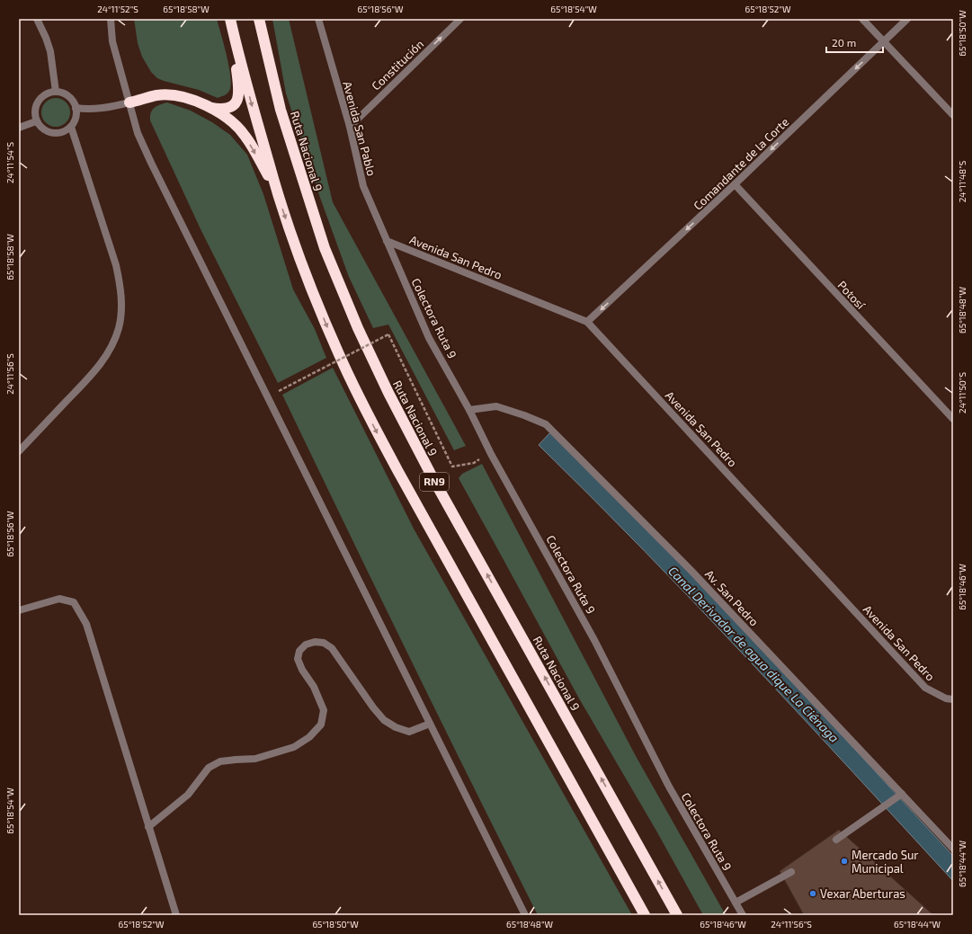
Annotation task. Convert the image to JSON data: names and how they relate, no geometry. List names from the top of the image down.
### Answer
{
  "streets": {
    "highway": ["Ruta Nacional 9", "RN9"],
    "street": [
      "Constitución",
      "Avenida San Pablo",
      "Comandante de la Corte",
      "Avenida San Pedro",
      "Potosí",
      "Colectora Ruta 9",
      "Av. San Pedro"
    ]
  },
  "crossings": [
    ["Constitución", "Avenida San Pablo"],
    ["Avenida San Pablo", "Avenida San Pedro"],
    ["Avenida San Pablo", "Colectora Ruta 9"],
    ["Comandante de la Corte", "Avenida San Pedro"],
    ["Comandante de la Corte", "Potosí"],
    ["Avenida San Pedro", "Colectora Ruta 9"],
    ["Colectora Ruta 9", "Av. San Pedro"]
  ],
  "one_way": ["Constitución", "Comandante de la Corte"],
  "water": ["Canal Derivador de agua dique La Ciénaga"],
  "places": ["Mercado Sur Municipal", "Vexar Aberturas"],
  "scale_bar": "20 m",
  "coordinates": [
    "24°11'52\"S",
    "65°18'58\"W",
    "65°18'56\"W",
    "65°18'54\"W",
    "65°18'52\"W",
    "65°18'50\"W",
    "24°11'54\"S",
    "24°11'48\"S",
    "65°18'48\"W",
    "24°11'56\"S",
    "24°11'50\"S",
    "65°18'46\"W",
    "65°18'44\"W"
  ]
}
